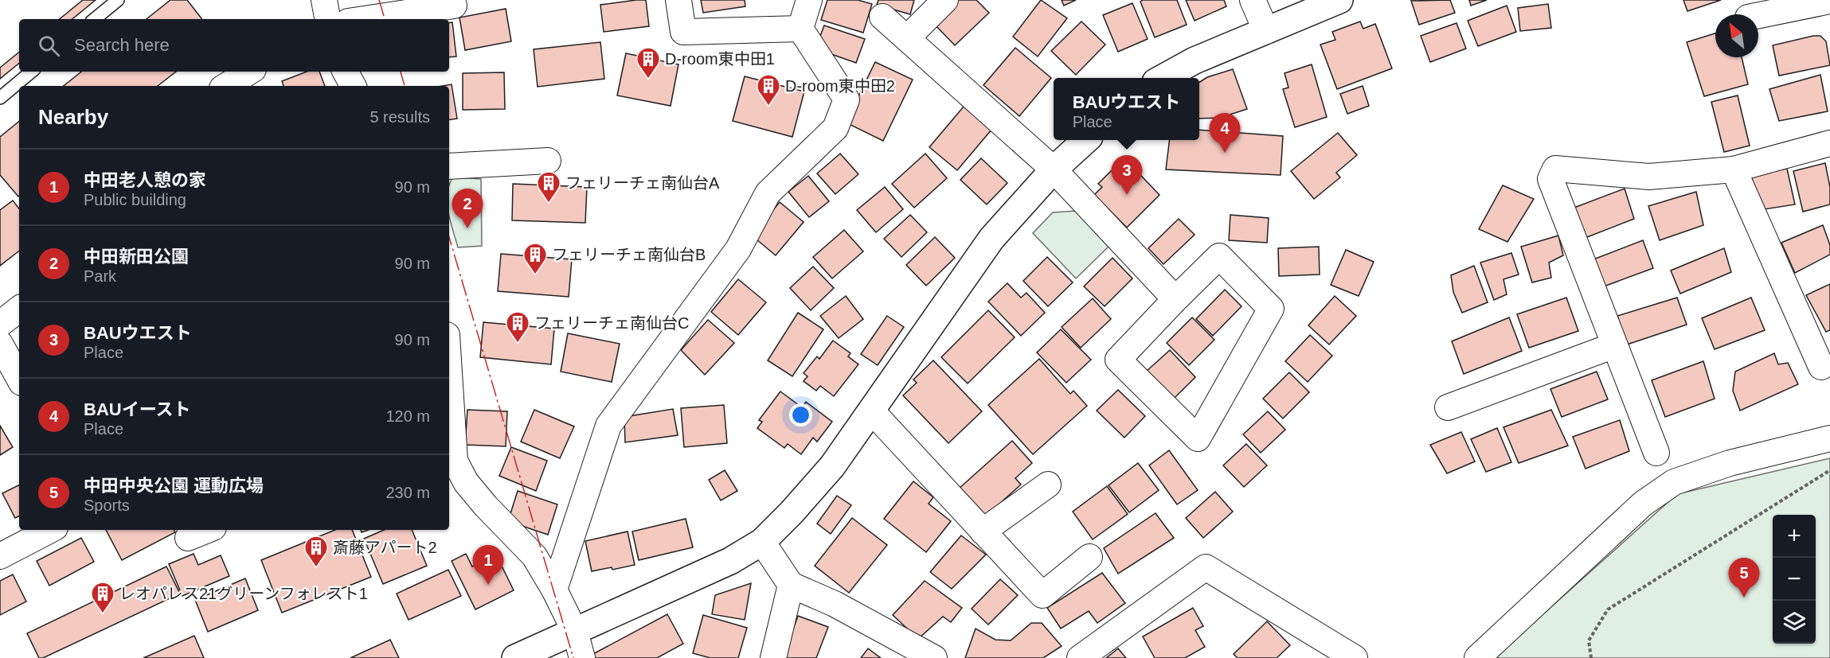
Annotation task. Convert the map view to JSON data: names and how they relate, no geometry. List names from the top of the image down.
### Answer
{
  "places": {
    "building": [
      "D-room東中田1",
      "D-room東中田2",
      "フェリーチェ南仙台A",
      "フェリーチェ南仙台B",
      "フェリーチェ南仙台C",
      "斎藤アパート2",
      "レオパレス21グリーンフォレスト1"
    ]
  },
  "north": "top left",
  "page": {
    "search": "Search here",
    "popup": ["BAUウエスト", "Place"],
    "heading": ["Nearby", "5 results"],
    "pins": [
      "4",
      "3",
      "2",
      "1",
      "5"
    ],
    "list": [
      {
        "mark": "1",
        "name": "中田老人憩の家",
        "note": "Public building",
        "value": "90 m"
      },
      {
        "mark": "2",
        "name": "中田新田公園",
        "note": "Park",
        "value": "90 m"
      },
      {
        "mark": "3",
        "name": "BAUウエスト",
        "note": "Place",
        "value": "90 m"
      },
      {
        "mark": "4",
        "name": "BAUイースト",
        "note": "Place",
        "value": "120 m"
      },
      {
        "mark": "5",
        "name": "中田中央公園 運動広場",
        "note": "Sports",
        "value": "230 m"
      }
    ],
    "map_buttons": ["+", "−"]
  }
}
